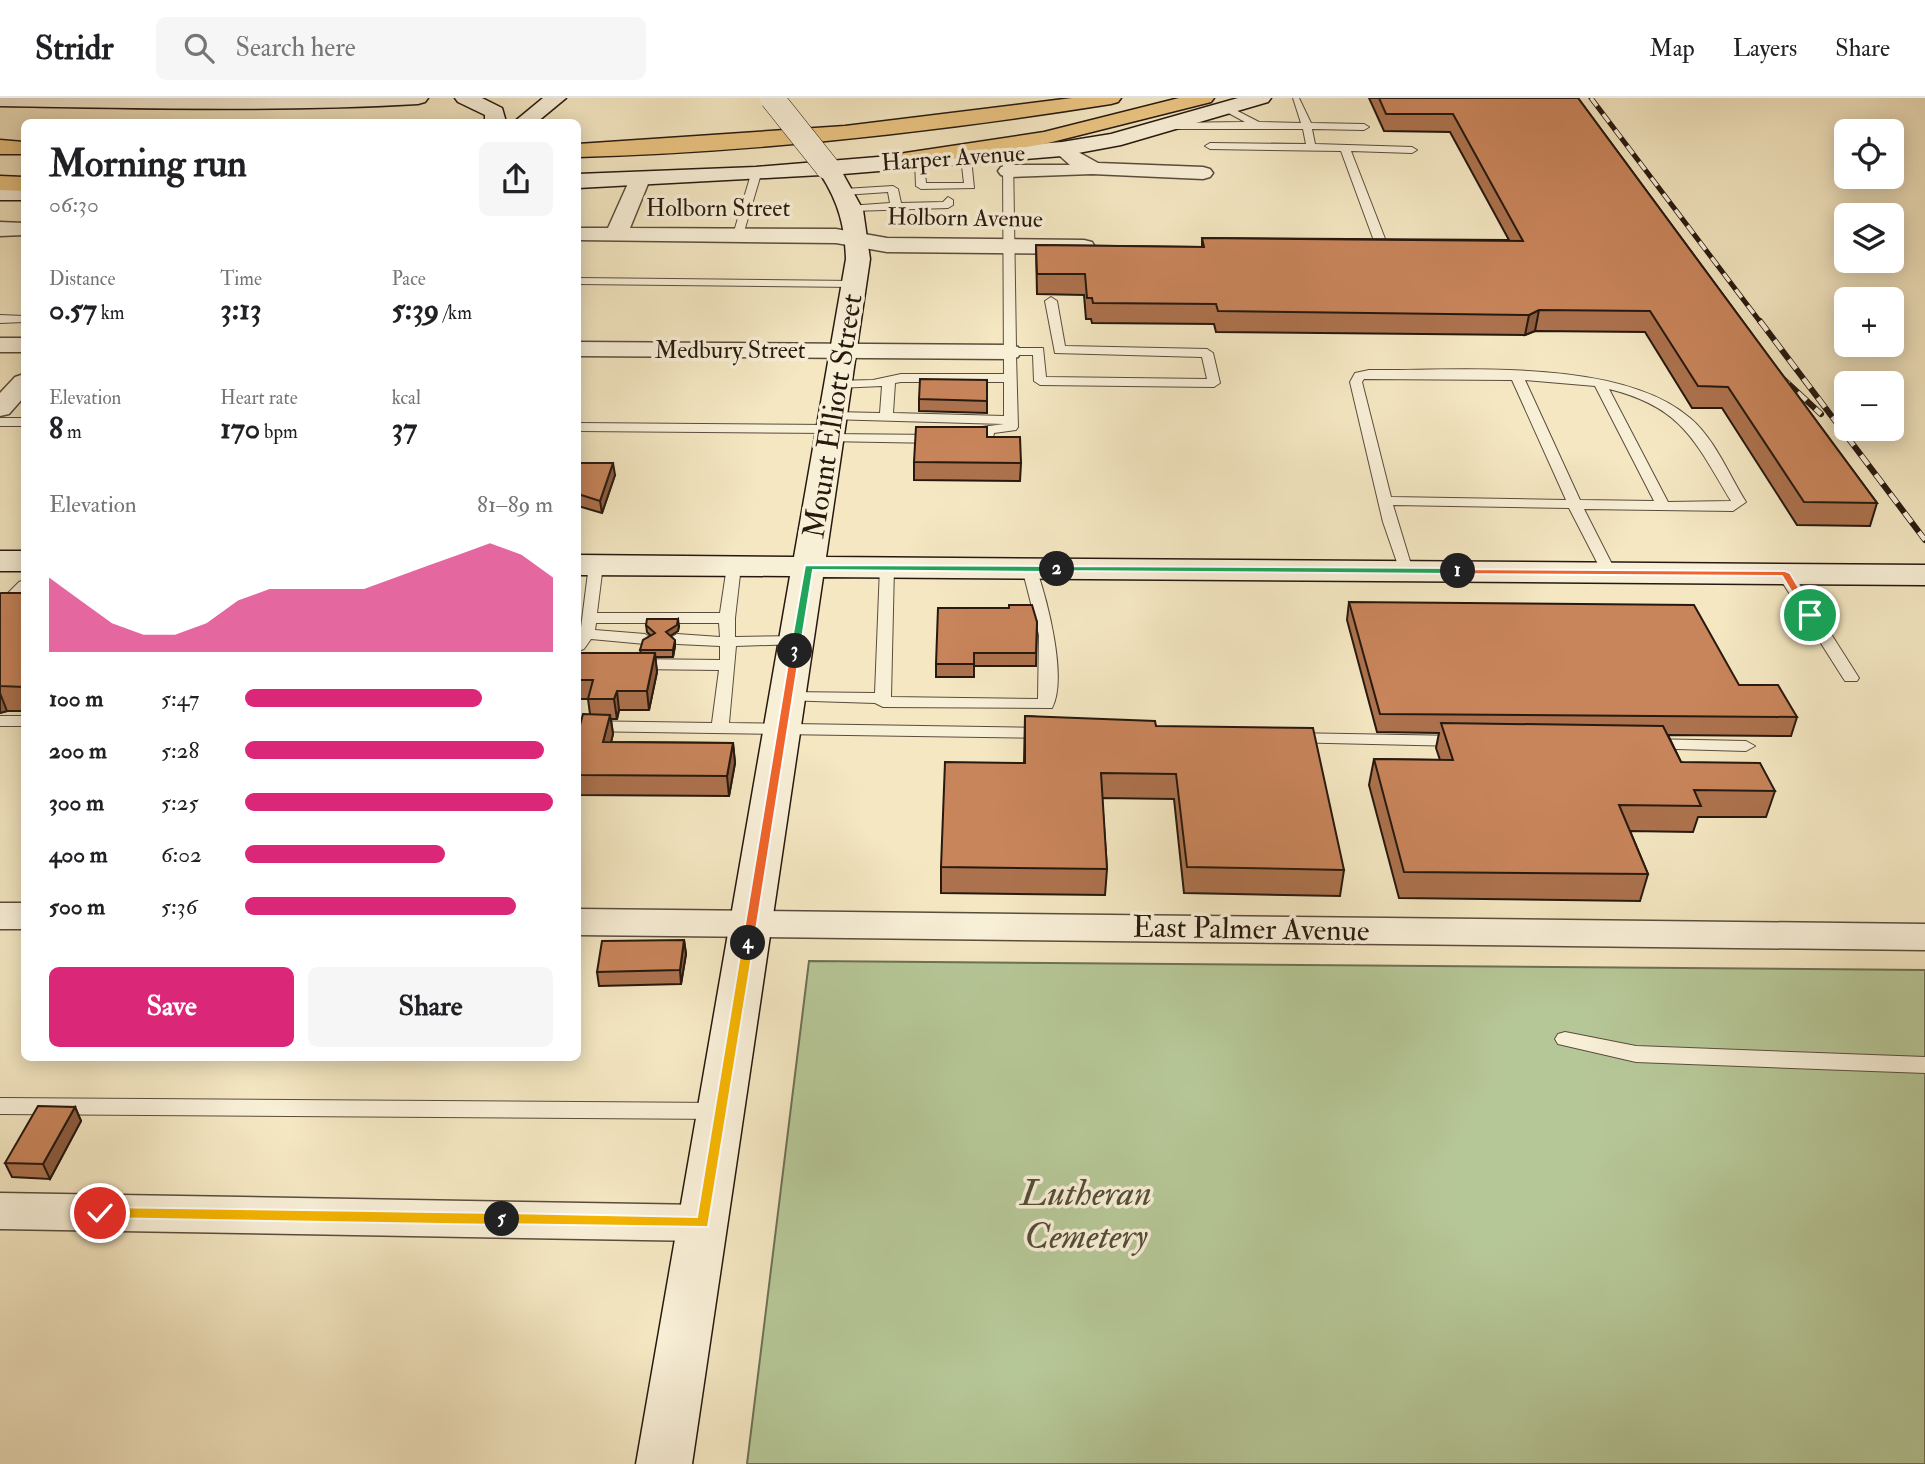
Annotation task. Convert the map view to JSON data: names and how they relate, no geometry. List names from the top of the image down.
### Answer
{
  "streets": {
    "main road": ["Harper Avenue", "Mount Elliott Street"],
    "street": [
      "Holborn Street",
      "Holborn Avenue",
      "Medbury Street",
      "East Palmer Avenue"
    ]
  },
  "crossings": [
    ["Harper Avenue", "Mount Elliott Street"],
    ["Holborn Street", "Holborn Avenue"],
    ["Holborn Street", "Mount Elliott Street"],
    ["Holborn Avenue", "Mount Elliott Street"],
    ["Medbury Street", "Mount Elliott Street"],
    ["Mount Elliott Street", "East Palmer Avenue"]
  ],
  "parks": ["Lutheran Cemetery"],
  "page": {
    "header": "Stridr",
    "search": "Search here",
    "nav": ["Map", "Layers", "Share"],
    "map_buttons": ["+", "−"],
    "heading": ["Morning run", "06:30"],
    "stats": [
      ["Distance", "0.57 km"],
      ["Time", "3:13"],
      ["Pace", "5:39 /km"],
      ["Elevation", "8 m"],
      ["Heart rate", "170 bpm"],
      ["kcal", "37"]
    ],
    "chart": ["Elevation", "81–89 m"],
    "pins": [
      "2",
      "1",
      "3",
      "4",
      "5"
    ],
    "list": [
      {
        "name": "100 m",
        "note": "5:47"
      },
      {
        "name": "200 m",
        "note": "5:28"
      },
      {
        "name": "300 m",
        "note": "5:25"
      },
      {
        "name": "400 m",
        "note": "6:02"
      },
      {
        "name": "500 m",
        "note": "5:36"
      }
    ],
    "buttons": ["Save", "Share"]
  }
}
